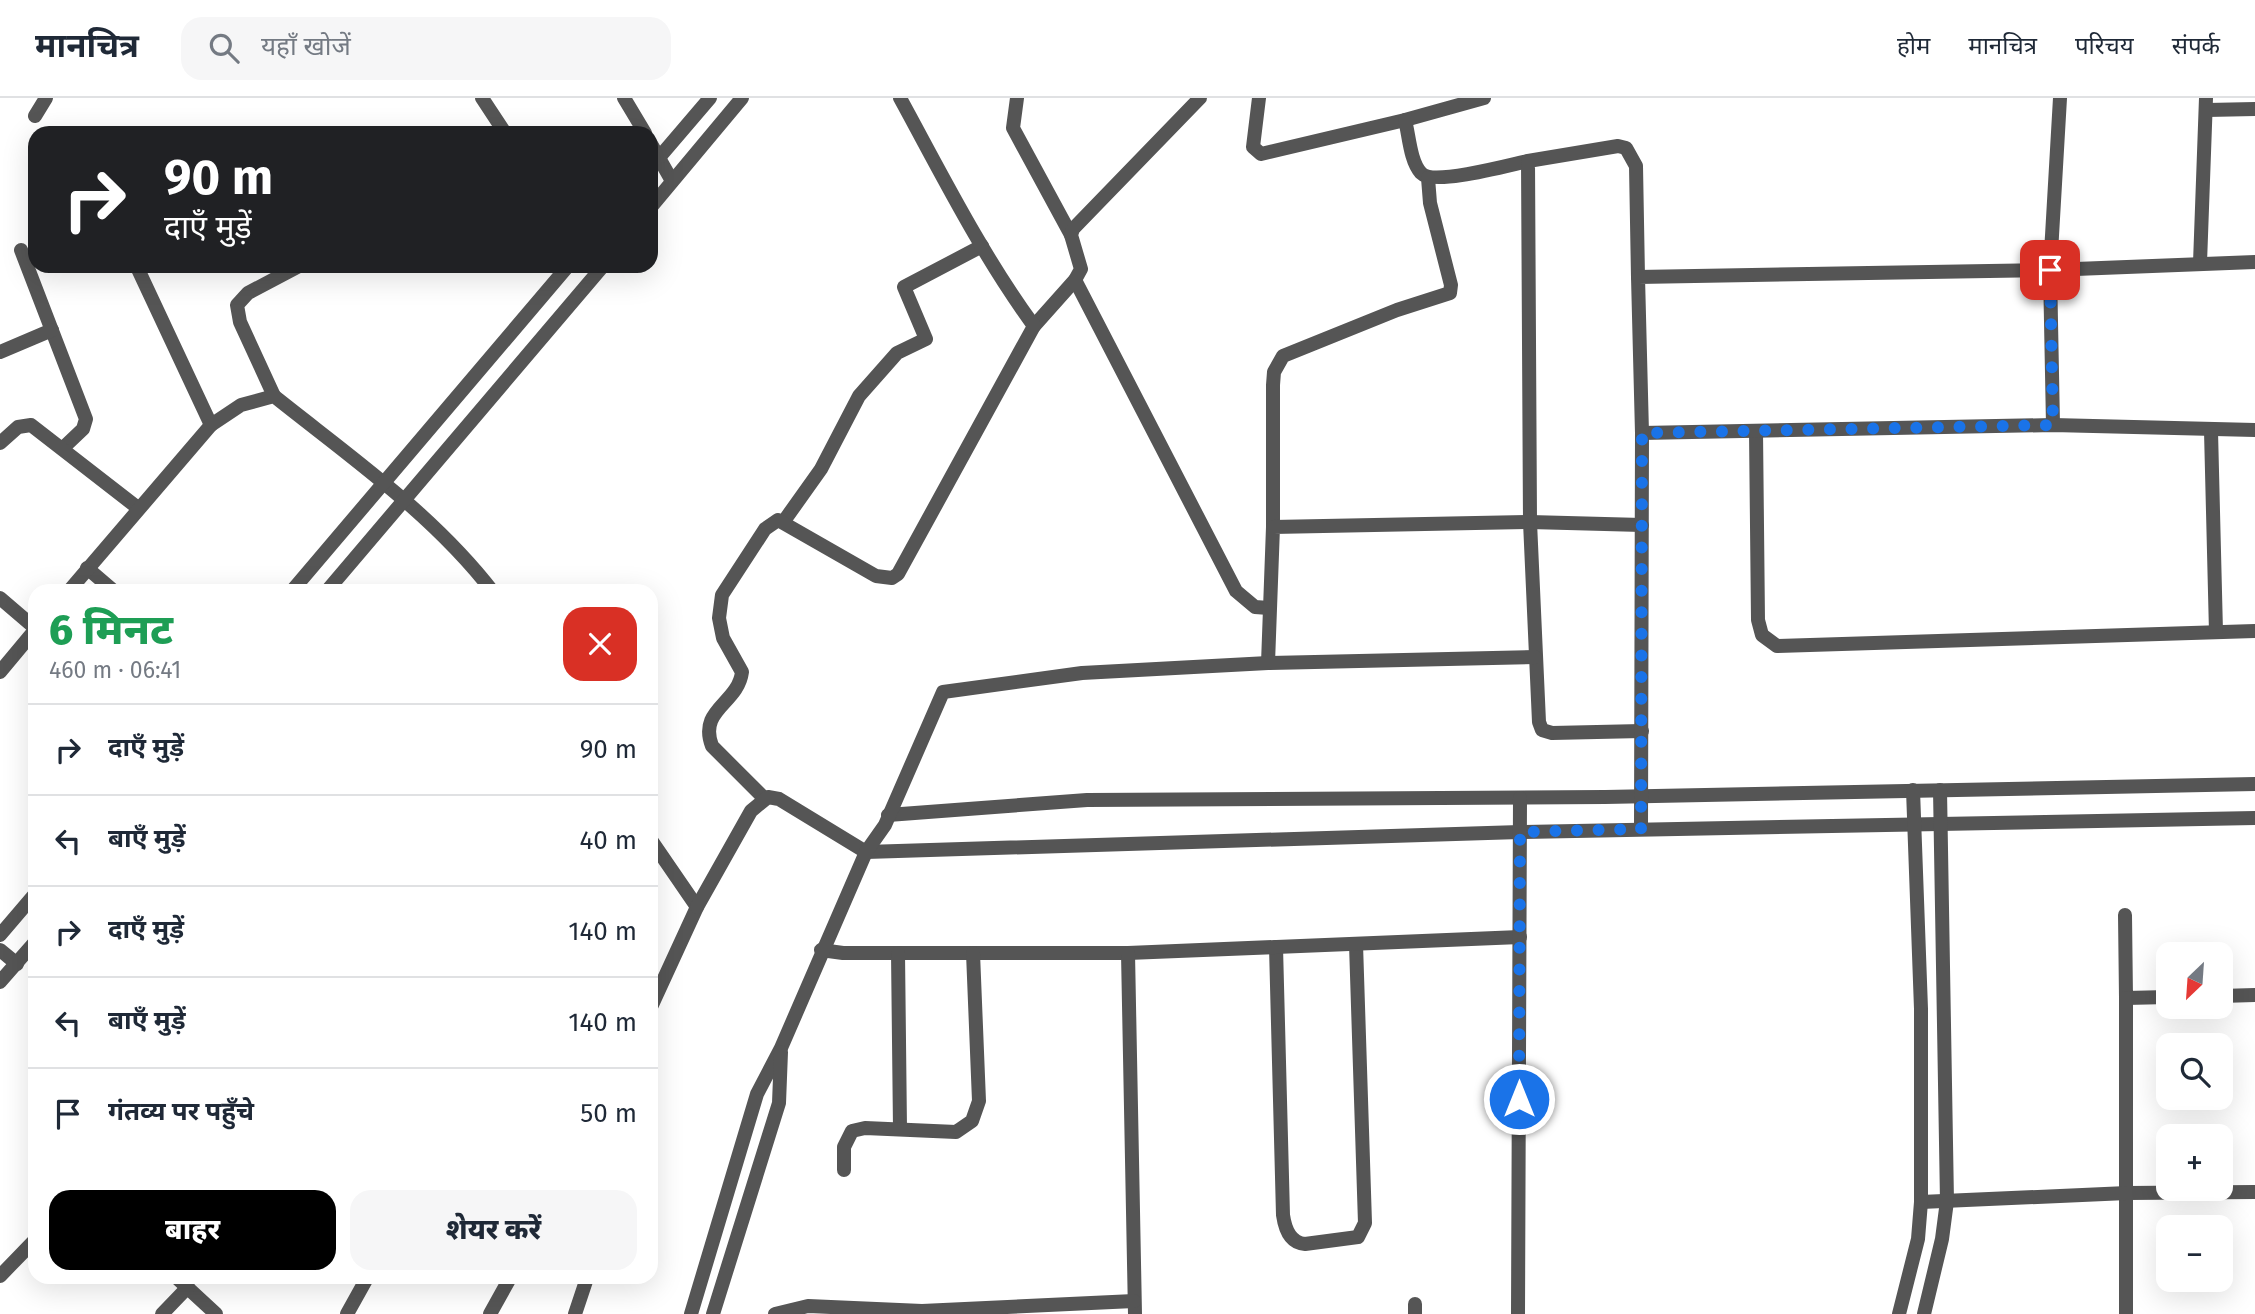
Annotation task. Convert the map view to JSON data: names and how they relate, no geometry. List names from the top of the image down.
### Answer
{
  "north": "bottom left",
  "page": {
    "header": "मानचित्र",
    "search": "यहाँ खोजें",
    "nav": [
      "होम",
      "मानचित्र",
      "परिचय",
      "संपर्क"
    ],
    "turn": ["90 m", "दाएँ मुड़ें"],
    "heading": ["6 मिनट", "460 m · 06:41"],
    "list": [
      {
        "name": "दाएँ मुड़ें",
        "value": "90 m"
      },
      {
        "name": "बाएँ मुड़ें",
        "value": "40 m"
      },
      {
        "name": "दाएँ मुड़ें",
        "value": "140 m"
      },
      {
        "name": "बाएँ मुड़ें",
        "value": "140 m"
      },
      {
        "name": "गंतव्य पर पहुँचे",
        "value": "50 m"
      }
    ],
    "map_buttons": ["+", "−"],
    "buttons": ["बाहर", "शेयर करें"]
  }
}
